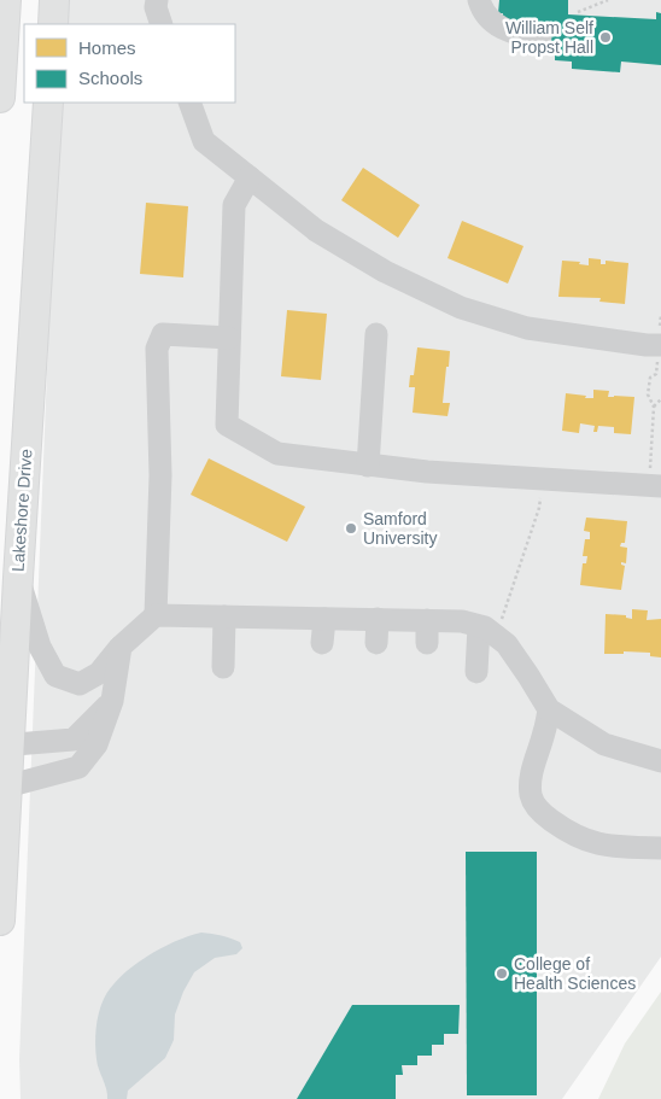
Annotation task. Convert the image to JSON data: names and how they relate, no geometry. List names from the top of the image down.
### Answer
{
  "streets": {
    "main road": ["Lakeshore Drive"]
  },
  "places": ["William Self Propst Hall", "Samford University", "College of Health Sciences"],
  "legend": ["Homes", "Schools"]
}
